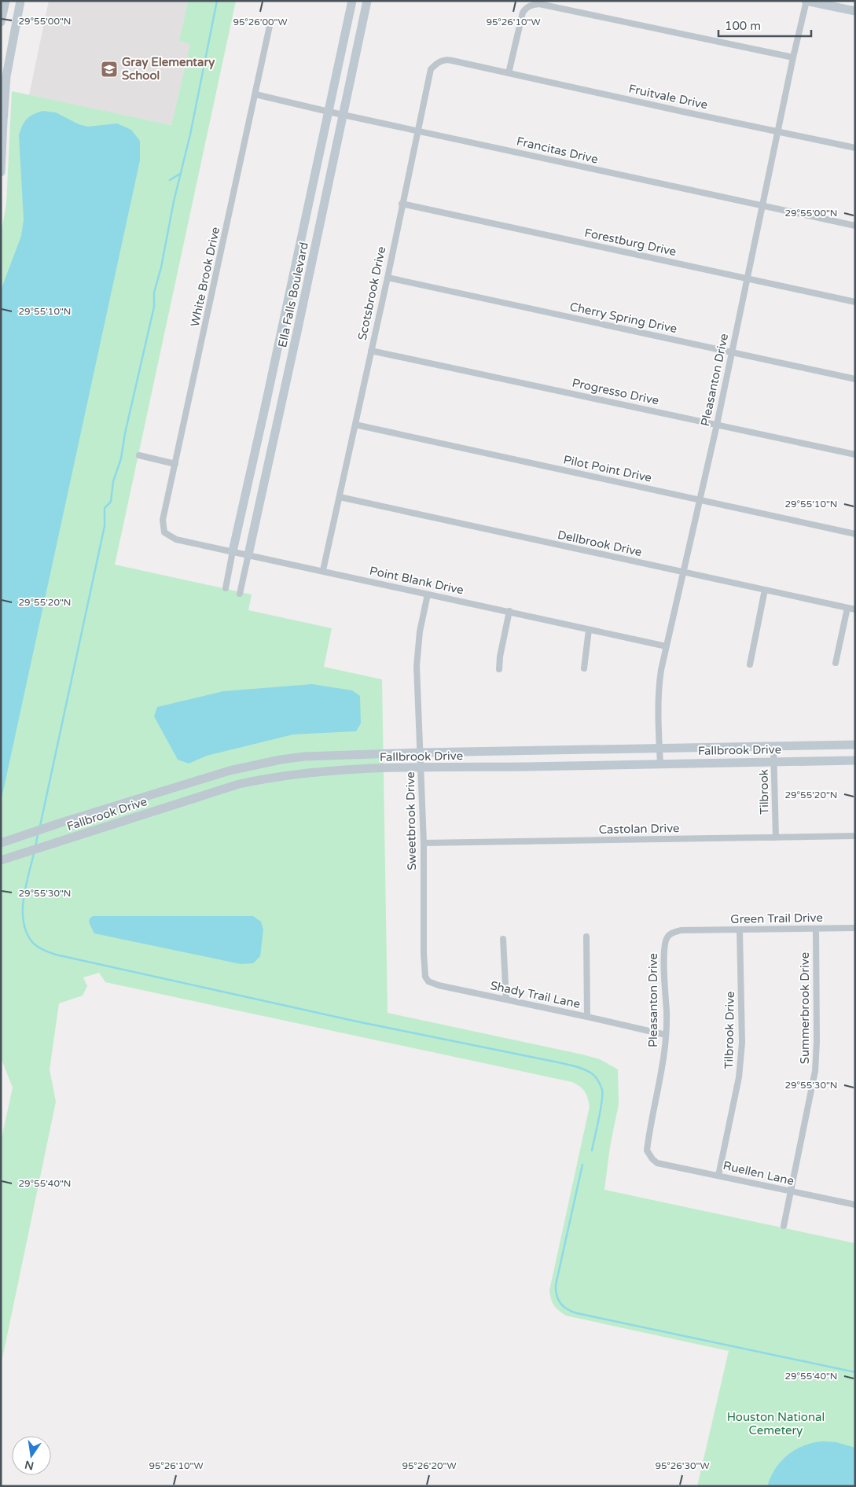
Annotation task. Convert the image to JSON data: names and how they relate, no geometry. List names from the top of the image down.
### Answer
{
  "streets": {
    "main road": ["Ella Falls Boulevard", "Fallbrook Drive"],
    "street": [
      "Fruitvale Drive",
      "Francitas Drive",
      "Forestburg Drive",
      "White Brook Drive",
      "Scotsbrook Drive",
      "Cherry Spring Drive",
      "Pleasanton Drive",
      "Progresso Drive",
      "Pilot Point Drive",
      "Dellbrook Drive",
      "Point Blank Drive",
      "Tilbrook",
      "Sweetbrook Drive",
      "Castolan Drive",
      "Green Trail Drive",
      "Shady Trail Lane",
      "Summerbrook Drive",
      "Tilbrook Drive",
      "Ruellen Lane"
    ]
  },
  "crossings": [
    ["Fruitvale Drive", "Scotsbrook Drive"],
    ["Fruitvale Drive", "Pleasanton Drive"],
    ["Francitas Drive", "White Brook Drive"],
    ["Francitas Drive", "Scotsbrook Drive"],
    ["Francitas Drive", "Ella Falls Boulevard"],
    ["Francitas Drive", "Pleasanton Drive"],
    ["Forestburg Drive", "Scotsbrook Drive"],
    ["Forestburg Drive", "Pleasanton Drive"],
    ["White Brook Drive", "Point Blank Drive"],
    ["Scotsbrook Drive", "Cherry Spring Drive"],
    ["Scotsbrook Drive", "Progresso Drive"],
    ["Scotsbrook Drive", "Pilot Point Drive"],
    ["Scotsbrook Drive", "Dellbrook Drive"],
    ["Scotsbrook Drive", "Point Blank Drive"],
    ["Ella Falls Boulevard", "Point Blank Drive"],
    ["Cherry Spring Drive", "Pleasanton Drive"],
    ["Pleasanton Drive", "Progresso Drive"],
    ["Pleasanton Drive", "Pilot Point Drive"],
    ["Pleasanton Drive", "Dellbrook Drive"],
    ["Pleasanton Drive", "Point Blank Drive"],
    ["Pleasanton Drive", "Fallbrook Drive"],
    ["Pleasanton Drive", "Green Trail Drive"],
    ["Pleasanton Drive", "Shady Trail Lane"],
    ["Pleasanton Drive", "Ruellen Lane"],
    ["Point Blank Drive", "Sweetbrook Drive"],
    ["Fallbrook Drive", "Tilbrook"],
    ["Fallbrook Drive", "Sweetbrook Drive"],
    ["Tilbrook", "Castolan Drive"],
    ["Sweetbrook Drive", "Castolan Drive"],
    ["Sweetbrook Drive", "Shady Trail Lane"],
    ["Green Trail Drive", "Summerbrook Drive"],
    ["Green Trail Drive", "Tilbrook Drive"],
    ["Summerbrook Drive", "Ruellen Lane"],
    ["Tilbrook Drive", "Ruellen Lane"]
  ],
  "parks": ["Houston National Cemetery"],
  "places": {
    "school or university": ["Gray Elementary School"]
  },
  "scale_bar": "100 m",
  "north": "bottom",
  "coordinates": [
    "29°55'00\"N",
    "95°26'00\"W",
    "95°26'10\"W",
    "29°55'10\"N",
    "29°55'20\"N",
    "29°55'30\"N",
    "29°55'40\"N",
    "95°26'20\"W",
    "95°26'30\"W"
  ]
}
